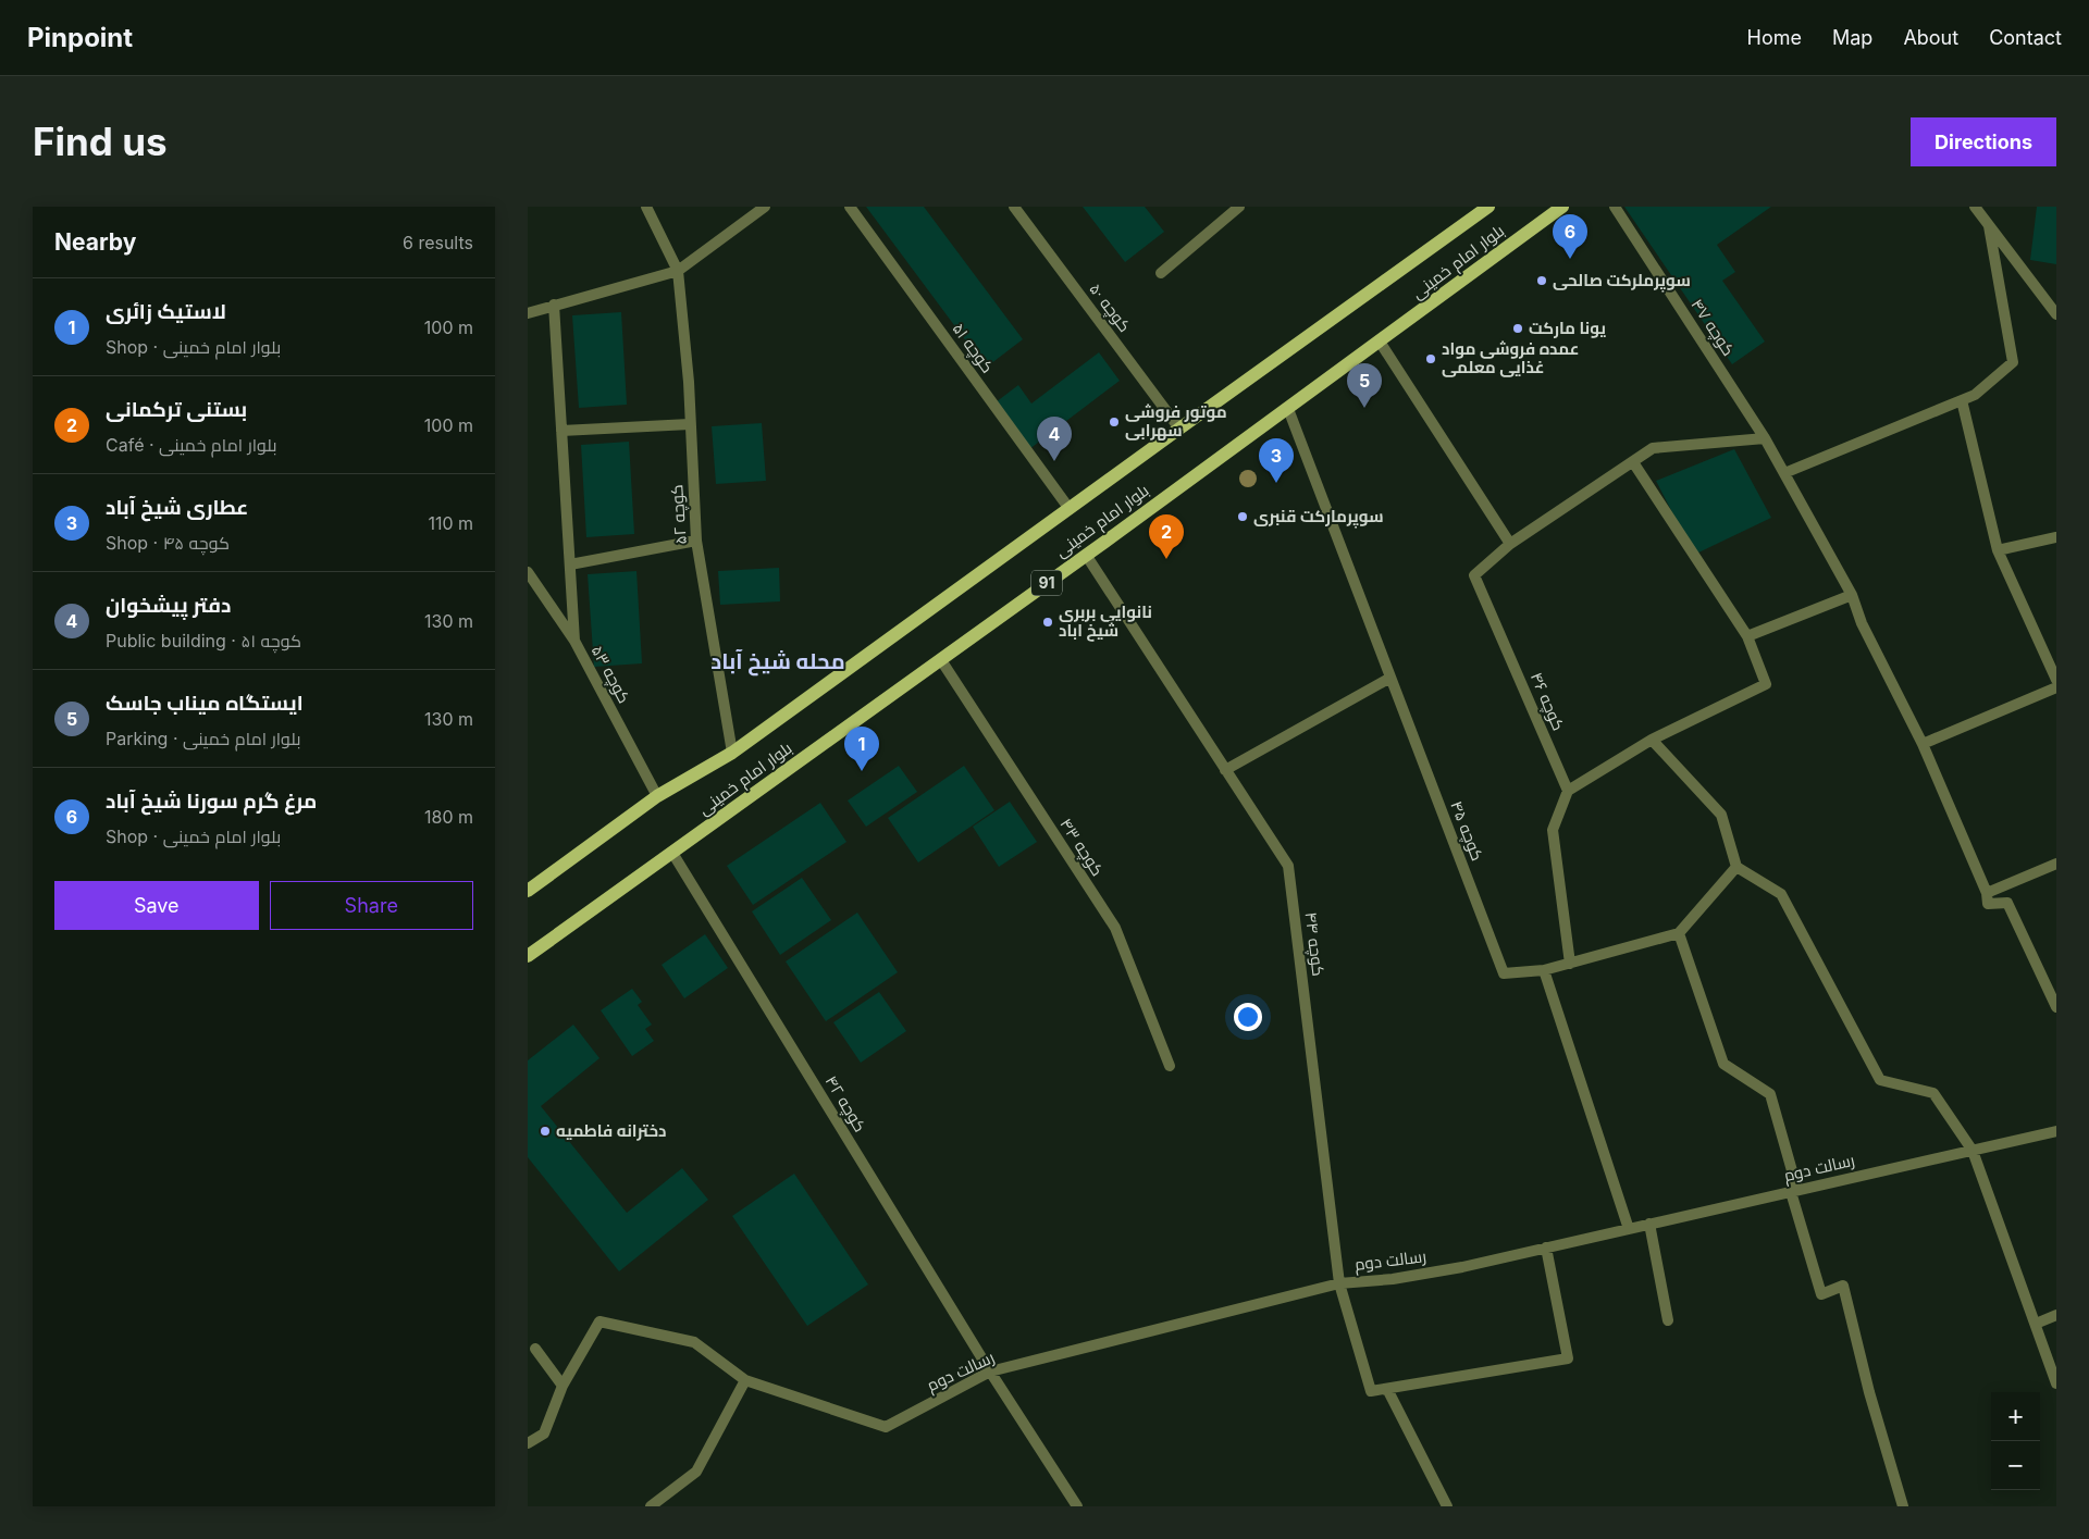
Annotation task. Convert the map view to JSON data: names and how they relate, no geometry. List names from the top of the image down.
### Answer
{
  "streets": {
    "main road": ["بلوار امام خمینی", "91"],
    "street": [
      "کوچه ۵۰",
      "کوچه ۴۷",
      "کوچه ۵۱",
      "کوچه ۵۲",
      "کوچه ۵۳",
      "کوچه ۴۶",
      "کوچه ۴۵",
      "کوچه ۴۳",
      "کوچه ۴۴",
      "کوچه ۴۲",
      "رسالت دوم"
    ]
  },
  "crossings": [
    ["بلوار امام خمینی", "کوچه ۵۰"],
    ["بلوار امام خمینی", "کوچه ۵۱"],
    ["بلوار امام خمینی", "کوچه ۵۲"],
    ["بلوار امام خمینی", "کوچه ۵۳"],
    ["بلوار امام خمینی", "کوچه ۴۵"],
    ["بلوار امام خمینی", "کوچه ۴۳"],
    ["بلوار امام خمینی", "کوچه ۴۴"],
    ["بلوار امام خمینی", "کوچه ۴۲"],
    ["کوچه ۴۴", "رسالت دوم"],
    ["کوچه ۴۲", "رسالت دوم"]
  ],
  "districts": ["محله شیخ آباد"],
  "places": [
    "سوپرملرکت صالحی",
    "یونا مارکت",
    "عمده فروشی مواد غذایی معلمی",
    "موتور فروشی سهرابی",
    "سوپرمارکت قنبری",
    "نانوایی بربری شیخ اباد",
    "دخترانه فاطمیه"
  ],
  "page": {
    "header": "Pinpoint",
    "nav": [
      "Home",
      "Map",
      "About",
      "Contact"
    ],
    "buttons": [
      "Directions",
      ["Save", "Share"]
    ],
    "title": "Find us",
    "heading": ["Nearby", "6 results"],
    "pins": [
      "6",
      "5",
      "4",
      "3",
      "2",
      "1"
    ],
    "list": [
      {
        "mark": "1",
        "name": "لاستیک زائری",
        "note": "Shop · بلوار امام خمینی",
        "value": "100 m"
      },
      {
        "mark": "2",
        "name": "بستنی ترکمانی",
        "note": "Café · بلوار امام خمینی",
        "value": "100 m"
      },
      {
        "mark": "3",
        "name": "عطاری شیخ آباد",
        "note": "Shop · کوچه ۴۵",
        "value": "110 m"
      },
      {
        "mark": "4",
        "name": "دفتر پیشخوان",
        "note": "Public building · کوچه ۵۱",
        "value": "130 m"
      },
      {
        "mark": "5",
        "name": "ایستگاه میناب جاسک",
        "note": "Parking · بلوار امام خمینی",
        "value": "130 m"
      },
      {
        "mark": "6",
        "name": "مرغ گرم سورنا شیخ آباد",
        "note": "Shop · بلوار امام خمینی",
        "value": "180 m"
      }
    ],
    "map_buttons": ["+", "−"]
  }
}
